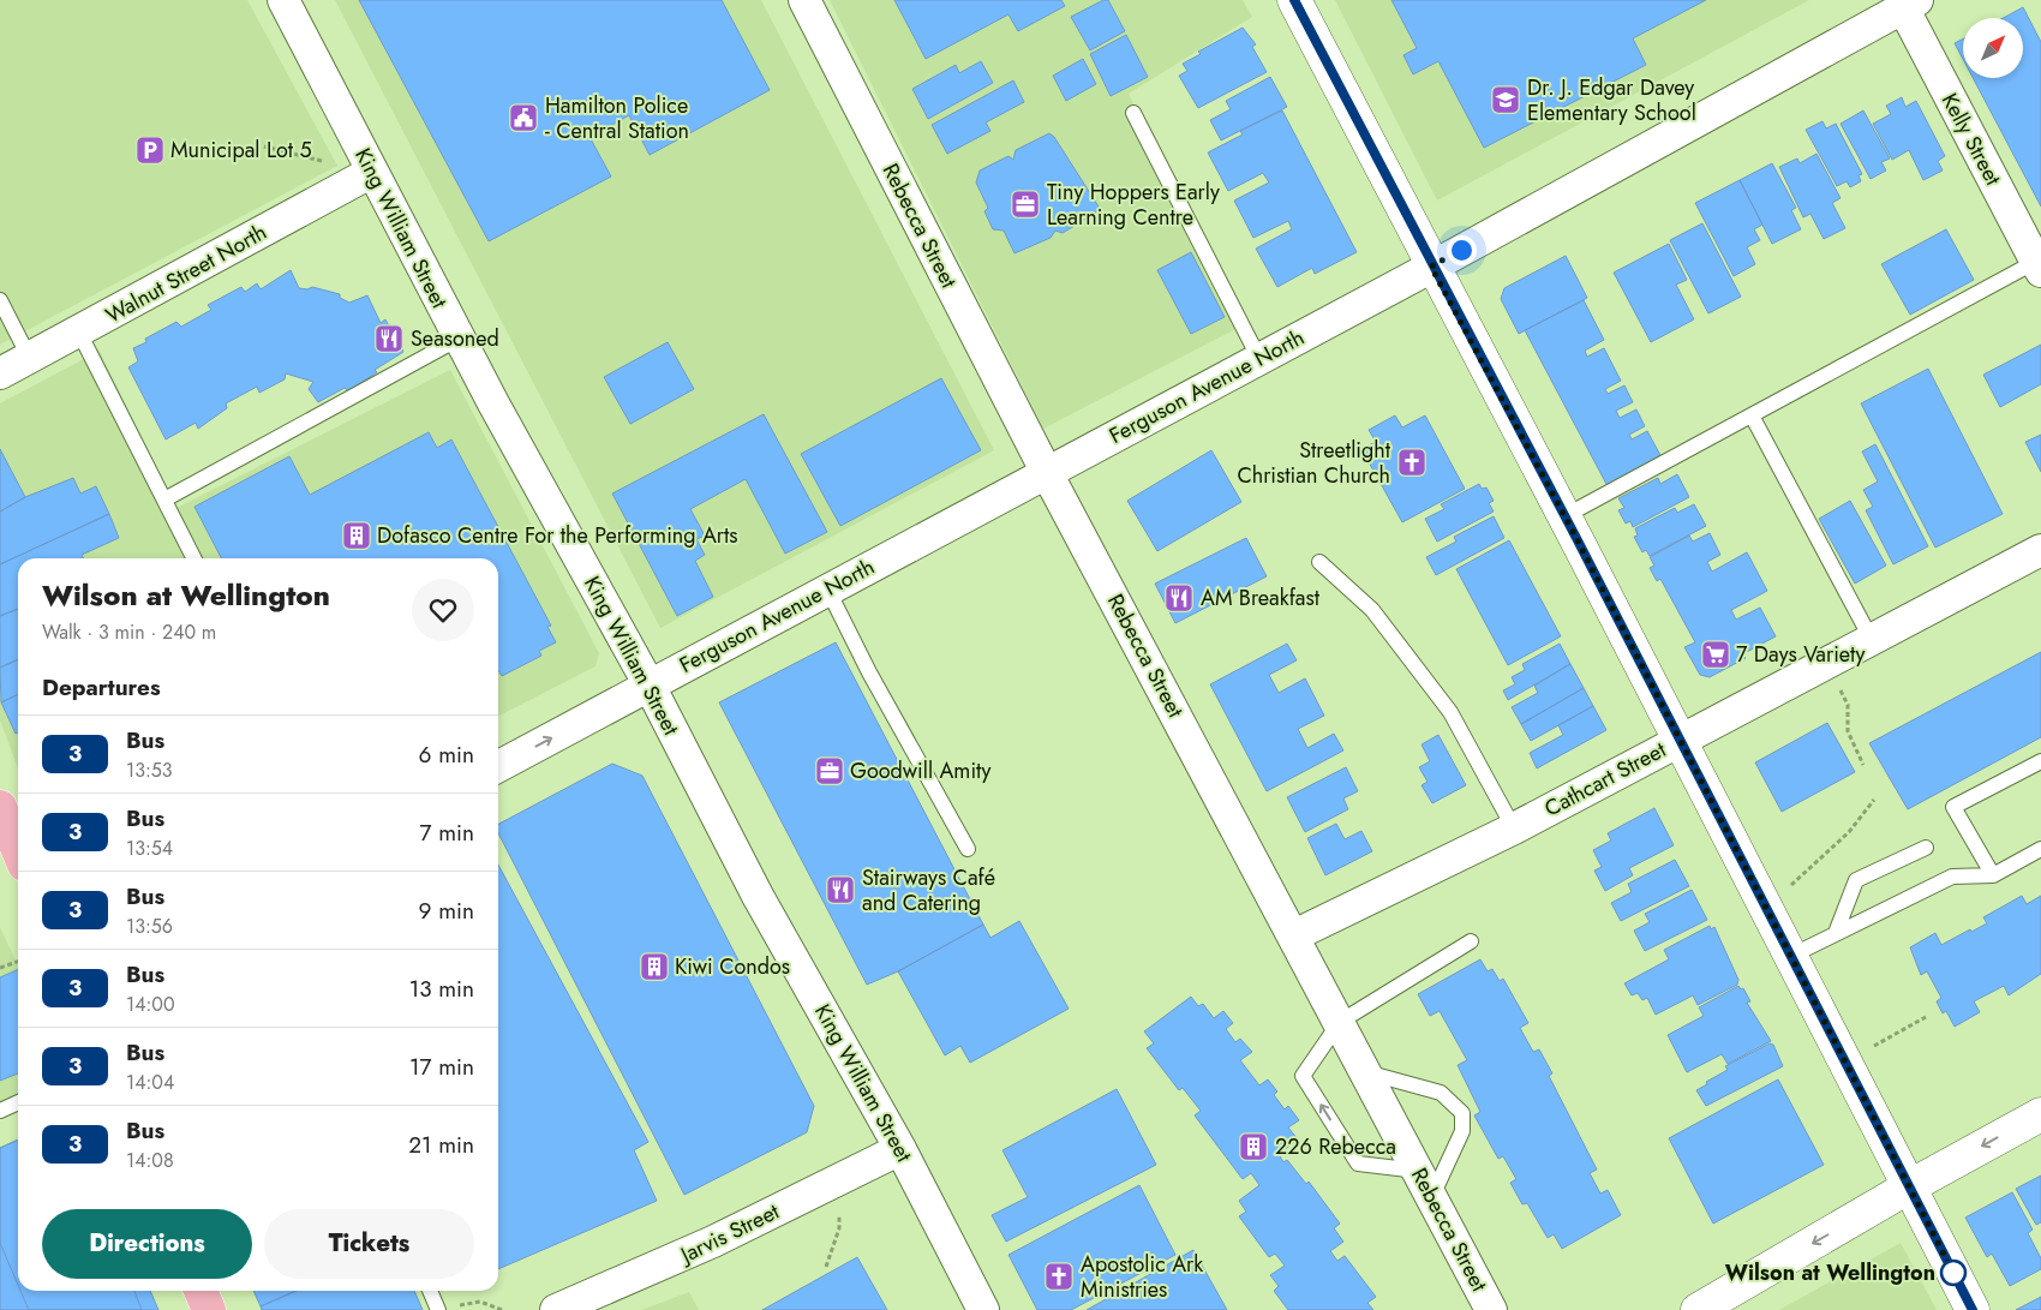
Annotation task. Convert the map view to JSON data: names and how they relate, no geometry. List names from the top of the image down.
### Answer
{
  "streets": {
    "street": [
      "Kelly Street",
      "Rebecca Street",
      "King William Street",
      "Walnut Street North",
      "Ferguson Avenue North",
      "Cathcart Street",
      "Jarvis Street"
    ]
  },
  "crossings": [
    ["Kelly Street", "Ferguson Avenue North"],
    ["Rebecca Street", "Ferguson Avenue North"],
    ["Rebecca Street", "Cathcart Street"],
    ["King William Street", "Walnut Street North"],
    ["King William Street", "Ferguson Avenue North"],
    ["King William Street", "Jarvis Street"]
  ],
  "places": {
    "school or university": ["Dr. J. Edgar Davey Elementary School"],
    "public building": ["Hamilton Police - Central Station"],
    "parking": ["Municipal Lot 5"],
    "office": ["Tiny Hoppers Early Learning Centre", "Goodwill Amity"],
    "restaurant": ["Seasoned", "AM Breakfast", "Stairways Café and Catering"],
    "church": ["Streetlight Christian Church", "Apostolic Ark Ministries"],
    "building": ["Dofasco Centre For the Performing Arts", "Kiwi Condos", "226 Rebecca"],
    "supermarket": ["7 Days Variety"],
    "other": ["Wilson at Wellington"]
  },
  "lines": ["bus line 3"],
  "north": "top right",
  "page": {
    "heading": [
      ["Wilson at Wellington", "Walk · 3 min · 240 m"],
      "Departures"
    ],
    "list": [
      {
        "mark": "3",
        "name": "Bus",
        "note": "13:53",
        "value": "6 min"
      },
      {
        "mark": "3",
        "name": "Bus",
        "note": "13:54",
        "value": "7 min"
      },
      {
        "mark": "3",
        "name": "Bus",
        "note": "13:56",
        "value": "9 min"
      },
      {
        "mark": "3",
        "name": "Bus",
        "note": "14:00",
        "value": "13 min"
      },
      {
        "mark": "3",
        "name": "Bus",
        "note": "14:04",
        "value": "17 min"
      },
      {
        "mark": "3",
        "name": "Bus",
        "note": "14:08",
        "value": "21 min"
      }
    ],
    "buttons": ["Directions", "Tickets"]
  }
}
